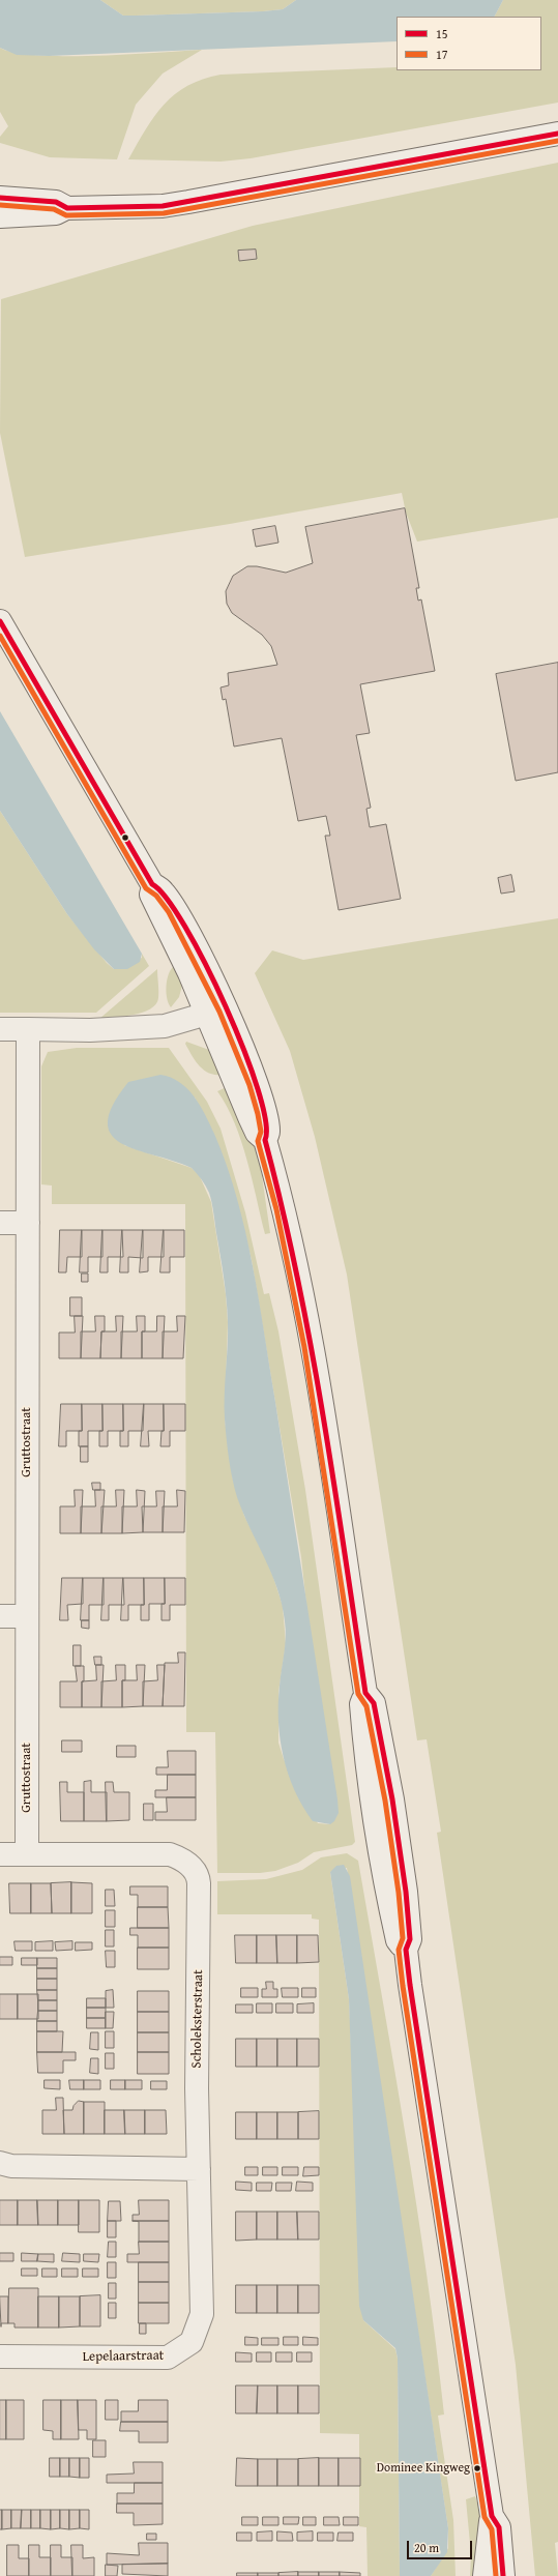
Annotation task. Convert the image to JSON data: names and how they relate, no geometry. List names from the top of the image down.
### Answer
{
  "streets": {
    "main road": ["Gruttostraat", "Scholeksterstraat", "Lepelaarstraat"]
  },
  "crossings": [
    ["Gruttostraat", "Scholeksterstraat"],
    ["Scholeksterstraat", "Lepelaarstraat"]
  ],
  "places": ["Dominee Kingweg"],
  "lines": ["transit line 15", "transit line 17"],
  "legend": ["15", "17"],
  "scale_bar": "20 m"
}
